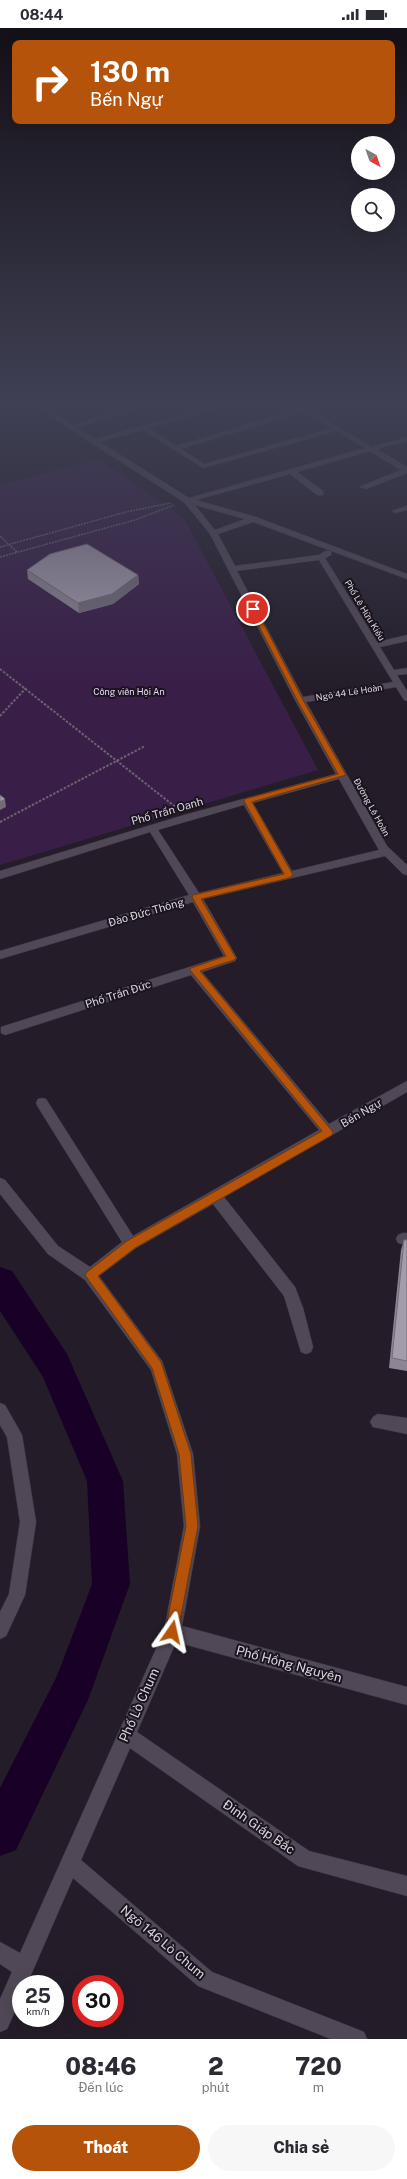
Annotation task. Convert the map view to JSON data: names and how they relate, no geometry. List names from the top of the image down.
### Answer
{
  "streets": {
    "street": [
      "Phố Lê Hữu Kiều",
      "Ngõ 44 Lê Hoàn",
      "Đường Lê Hoàn",
      "Phố Trần Oanh",
      "Đào Đức Thông",
      "Phố Trần Đức",
      "Bến Ngự",
      "Phố Hồng Nguyên",
      "Phố Lò Chum",
      "Đinh Giáp Bắc",
      "Ngõ 146 Lò Chum"
    ]
  },
  "crossings": [
    ["Phố Lê Hữu Kiều", "Ngõ 44 Lê Hoàn"],
    ["Ngõ 44 Lê Hoàn", "Đường Lê Hoàn"],
    ["Đường Lê Hoàn", "Phố Trần Oanh"],
    ["Đường Lê Hoàn", "Đào Đức Thông"],
    ["Đào Đức Thông", "Phố Trần Đức"],
    ["Bến Ngự", "Phố Lò Chum"],
    ["Phố Hồng Nguyên", "Phố Lò Chum"],
    ["Phố Lò Chum", "Đinh Giáp Bắc"],
    ["Phố Lò Chum", "Ngõ 146 Lò Chum"]
  ],
  "parks": ["Công viên Hội An"],
  "north": "bottom right",
  "page": {
    "status": "08:44",
    "turn": ["130 m", "Bến Ngự"],
    "speed": "25 km/h",
    "limit": "30",
    "eta": [
      "08:46",
      "Đến lúc",
      "2",
      "phút",
      "720",
      "m"
    ],
    "buttons": ["Thoát", "Chia sẻ"]
  }
}
